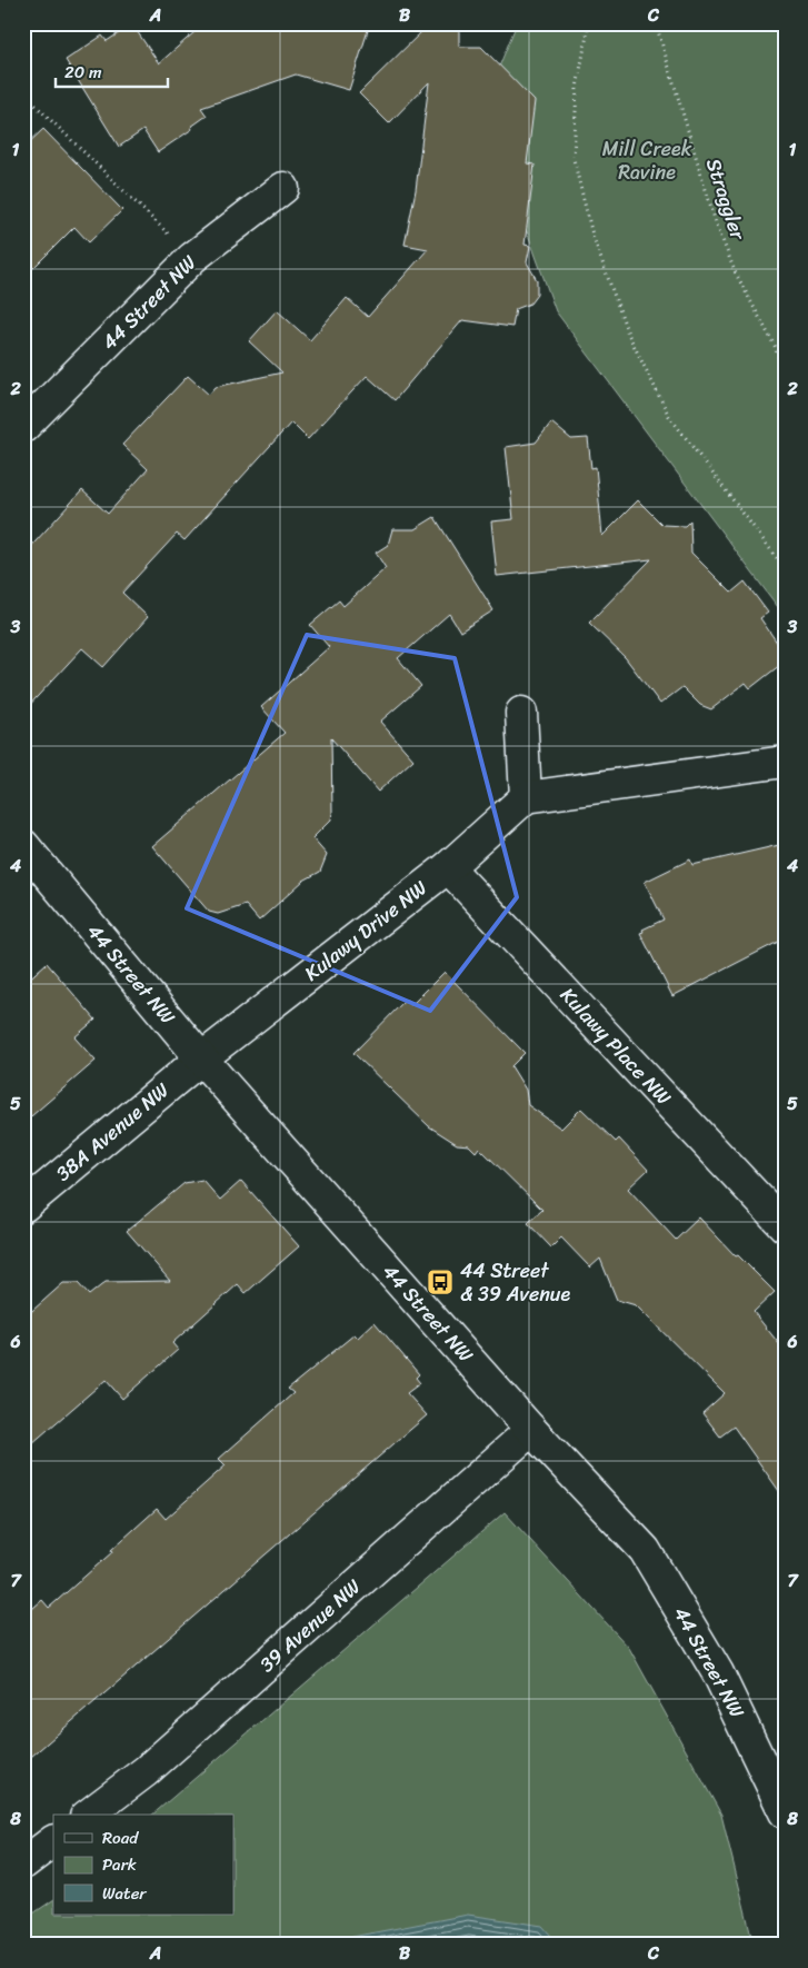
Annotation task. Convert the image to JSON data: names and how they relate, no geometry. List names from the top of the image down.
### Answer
{
  "streets": {
    "street": [
      "44 Street NW",
      "Kulawy Drive NW",
      "Kulawy Place NW",
      "38A Avenue NW",
      "39 Avenue NW"
    ],
    "path": ["Straggler"]
  },
  "crossings": [
    ["44 Street NW", "Kulawy Drive NW"],
    ["44 Street NW", "38A Avenue NW"],
    ["44 Street NW", "39 Avenue NW"],
    ["Kulawy Drive NW", "Kulawy Place NW"],
    ["Kulawy Drive NW", "38A Avenue NW"]
  ],
  "parks": ["Mill Creek Ravine"],
  "places": {
    "bus stop": ["44 Street & 39 Avenue"]
  },
  "legend": ["Road", "Park", "Water"],
  "scale_bar": "20 m",
  "grid": {
    "columns": ["A", "B", "C"],
    "rows": [
      "1",
      "2",
      "3",
      "4",
      "5",
      "6",
      "7",
      "8"
    ]
  }
}
